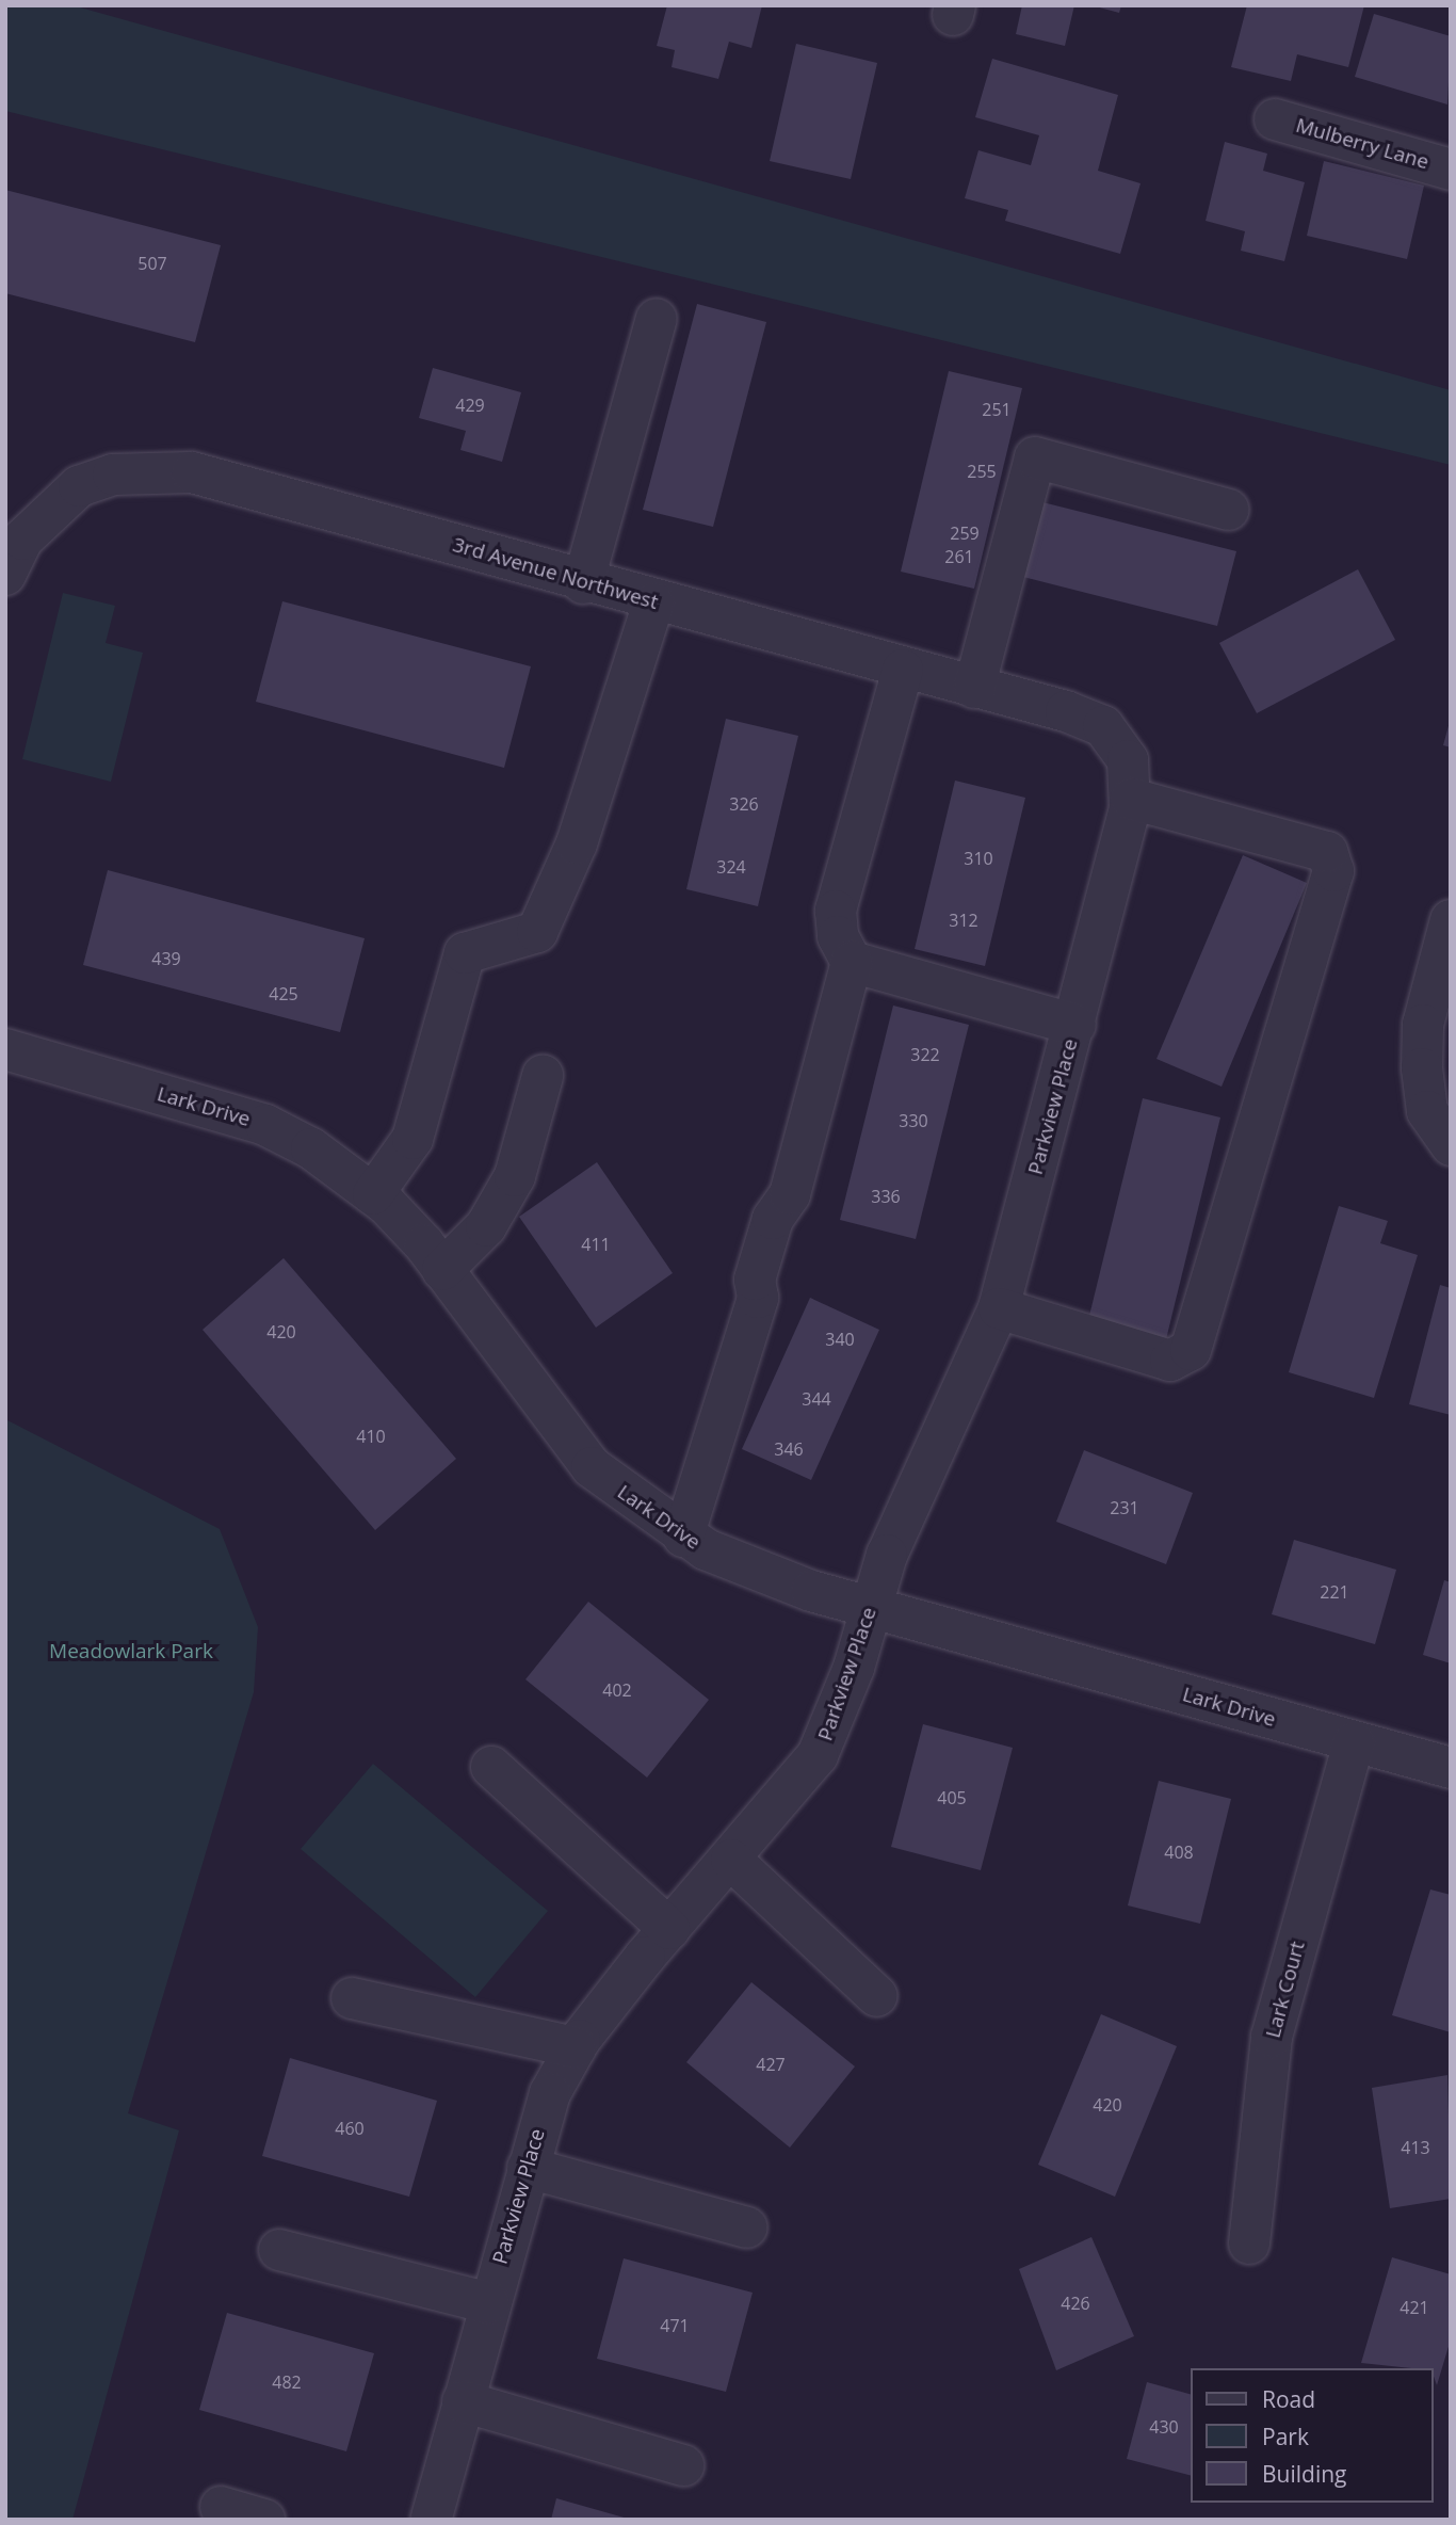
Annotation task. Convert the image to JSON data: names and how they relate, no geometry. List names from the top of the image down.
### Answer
{
  "streets": {
    "street": [
      "Mulberry Lane",
      "3rd Avenue Northwest",
      "Lark Drive",
      "Parkview Place",
      "Lark Court"
    ]
  },
  "crossings": [
    ["3rd Avenue Northwest", "Parkview Place"],
    ["Lark Drive", "Parkview Place"],
    ["Lark Drive", "Lark Court"]
  ],
  "parks": ["Meadowlark Park"],
  "house_numbers": [
    "507",
    "429",
    "251",
    "255",
    "259",
    "261",
    "326",
    "310",
    "324",
    "312",
    "439",
    "425",
    "322",
    "330",
    "336",
    "411",
    "420",
    "340",
    "344",
    "410",
    "346",
    "231",
    "221",
    "402",
    "405",
    "408",
    "427",
    "420",
    "460",
    "413",
    "426",
    "421",
    "471",
    "482",
    "430"
  ],
  "legend": ["Road", "Park", "Building"]
}
